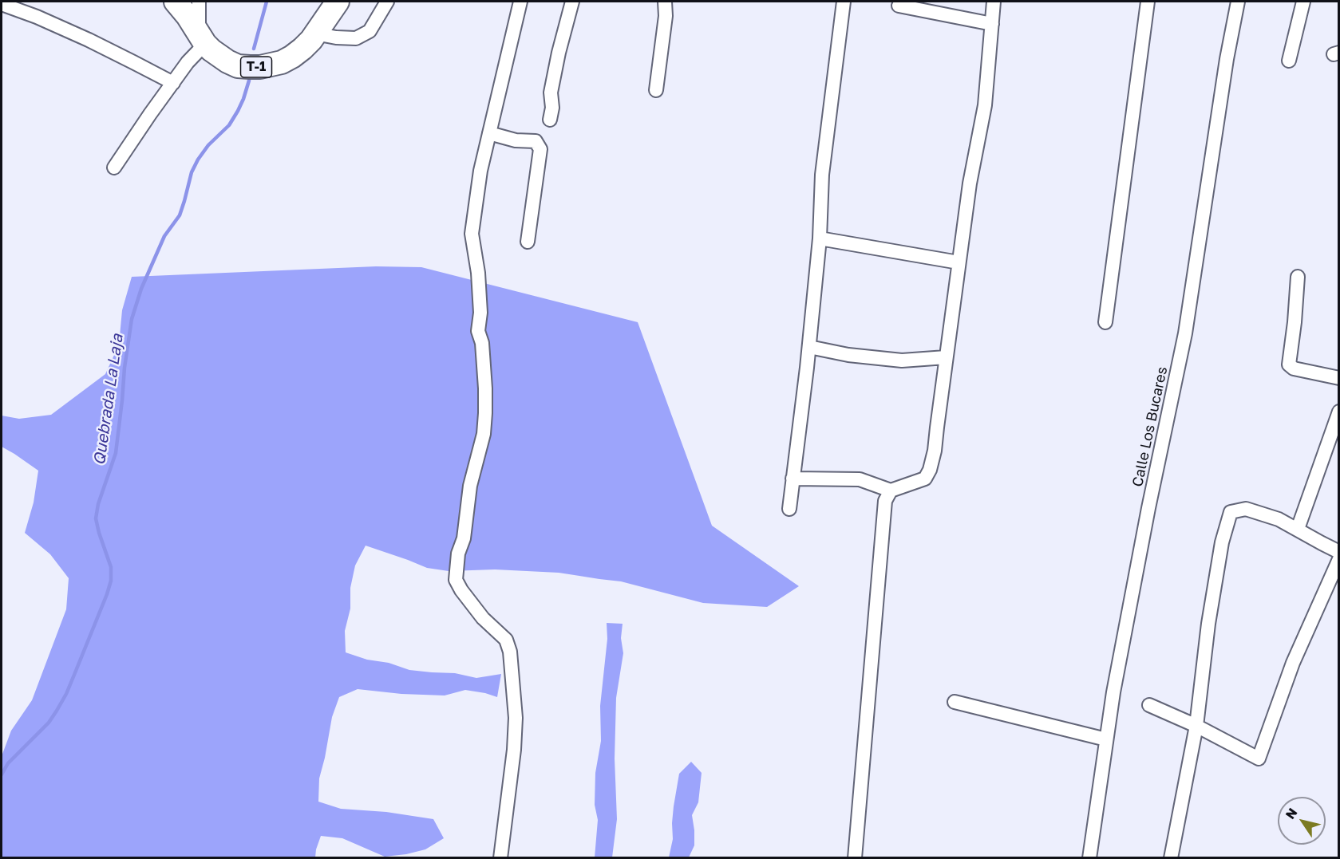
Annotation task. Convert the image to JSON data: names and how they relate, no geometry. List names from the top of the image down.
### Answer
{
  "streets": {
    "highway": ["T-1"],
    "street": ["Calle Los Bucares"]
  },
  "water": ["Quebrada La Laja"],
  "north": "top left"
}
